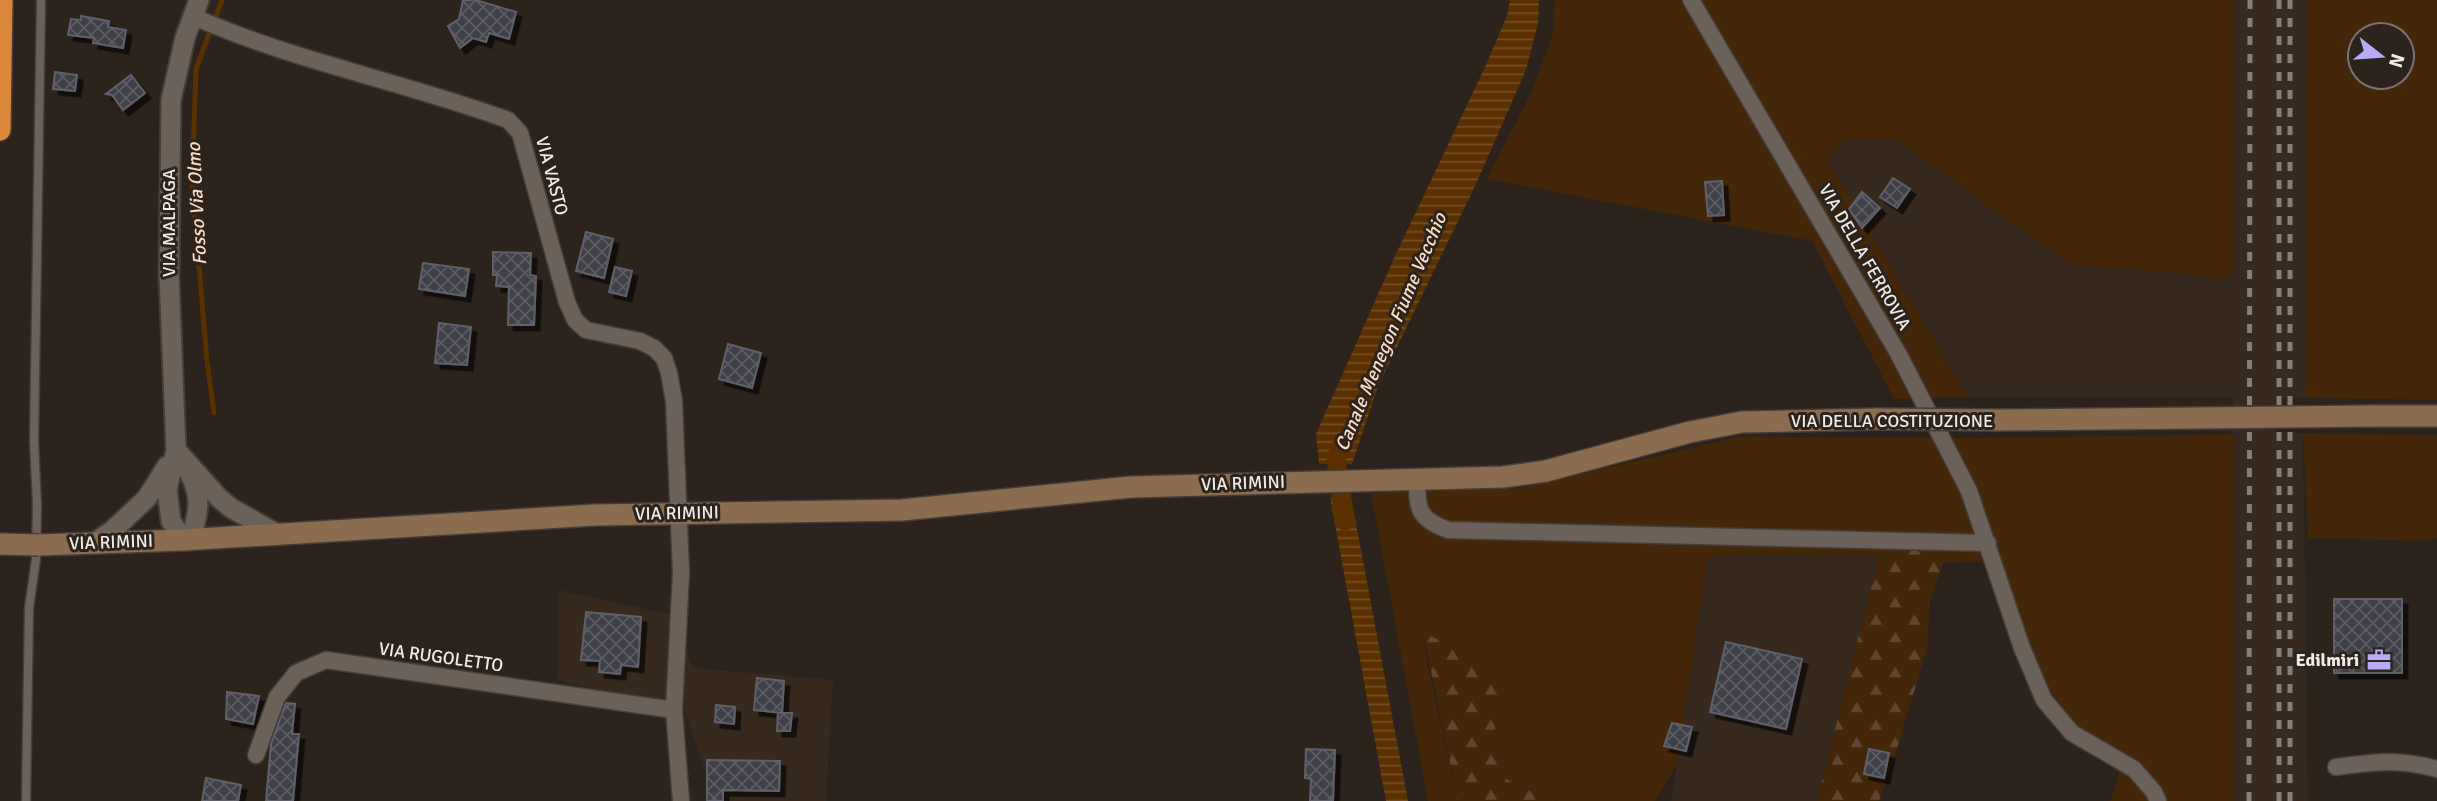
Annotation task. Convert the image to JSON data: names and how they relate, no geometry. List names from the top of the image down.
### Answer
{
  "streets": {
    "main road": ["VIA DELLA COSTITUZIONE", "VIA RIMINI"],
    "street": [
      "VIA VASTO",
      "VIA MALPAGA",
      "VIA DELLA FERROVIA",
      "VIA RUGOLETTO"
    ]
  },
  "crossings": [
    ["VIA VASTO", "VIA MALPAGA"],
    ["VIA VASTO", "VIA RIMINI"],
    ["VIA DELLA COSTITUZIONE", "VIA RIMINI"]
  ],
  "water": ["Fosso Via Olmo", "Canale Menegon Fiume Vecchio"],
  "places": {
    "office": ["Edilmiri"]
  },
  "north": "right"
}
